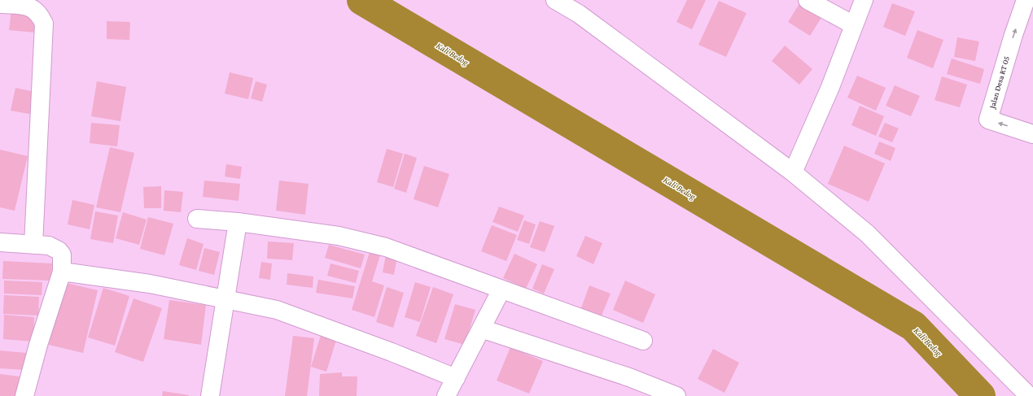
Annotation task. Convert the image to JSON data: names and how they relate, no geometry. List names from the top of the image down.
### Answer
{
  "streets": {
    "street": ["Jalan Desa RT 05"]
  },
  "water": ["Kali Bedog"]
}
